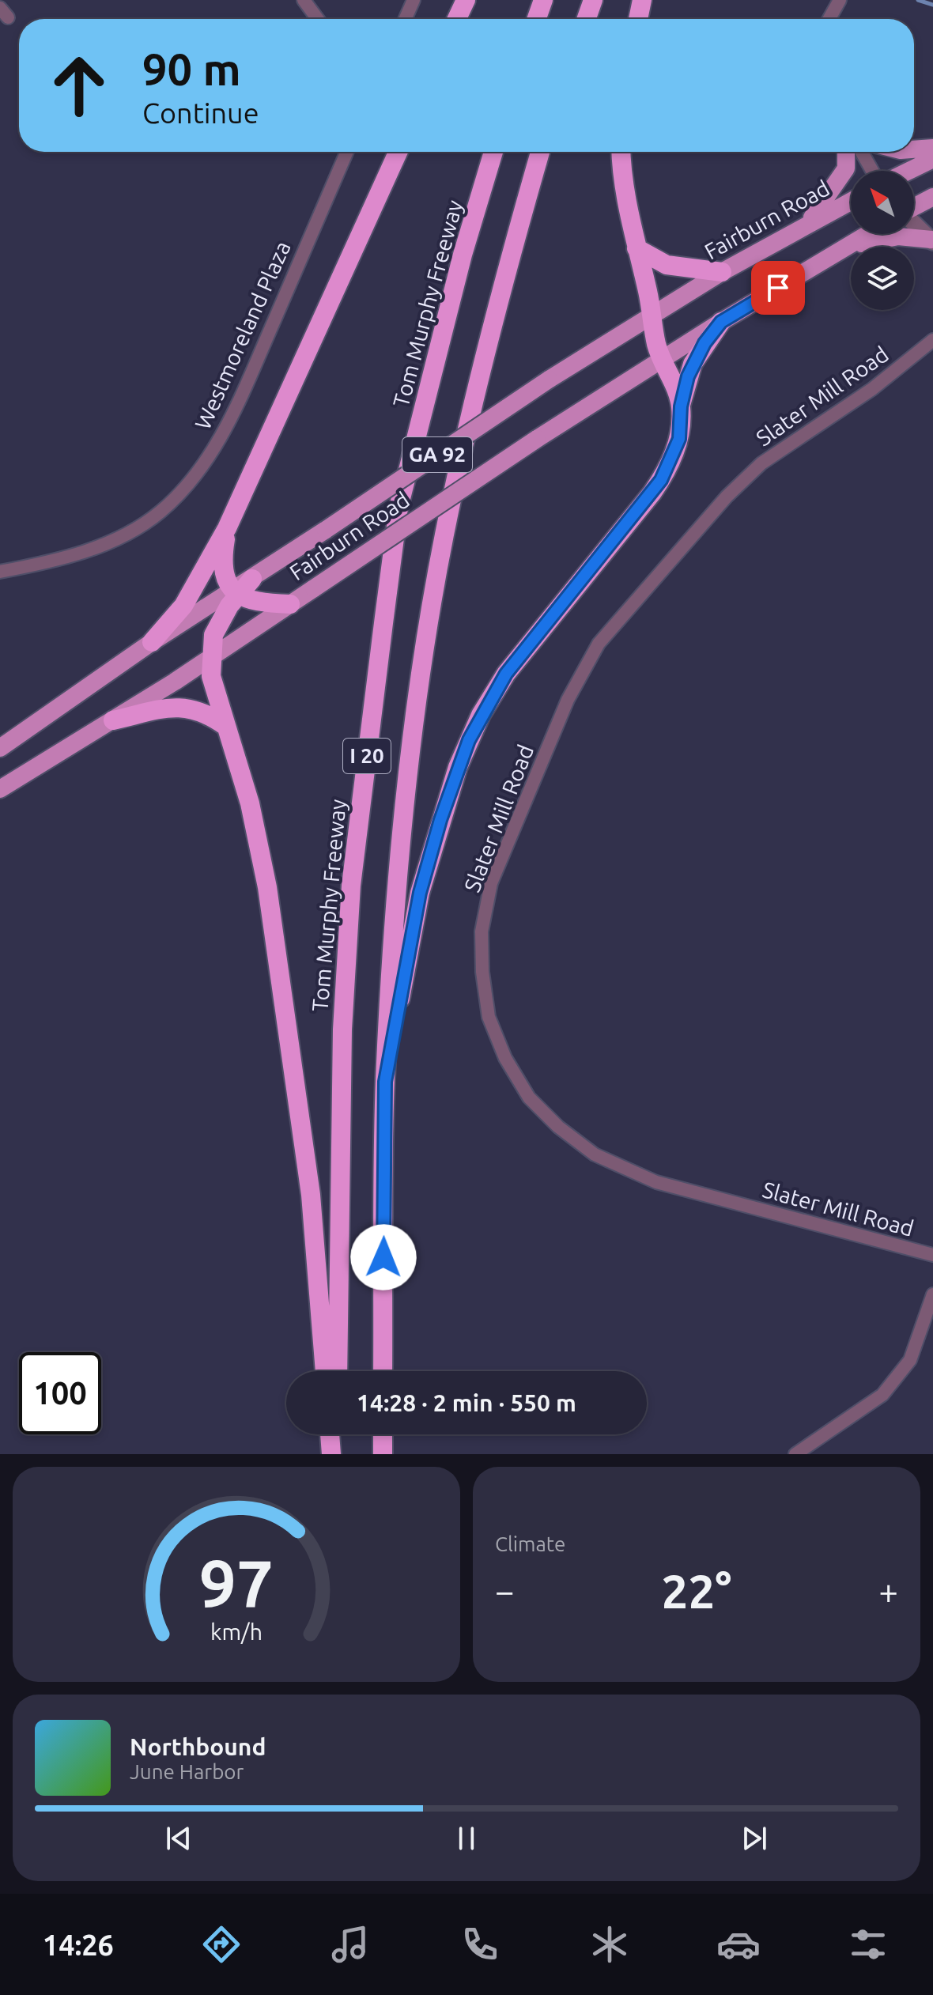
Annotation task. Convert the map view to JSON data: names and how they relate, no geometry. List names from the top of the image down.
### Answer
{
  "streets": {
    "highway": ["Tom Murphy Freeway", "I 20"],
    "main road": ["Fairburn Road", "GA 92"],
    "street": ["Westmoreland Plaza", "Slater Mill Road"]
  },
  "north": "top left",
  "page": {
    "turn": ["90 m", "Continue"],
    "limit": "100",
    "trip": "14:28 · 2 min · 550 m",
    "tile": "Climate",
    "heat": ["−", "22°", "+"],
    "song": ["Northbound", "June Harbor"],
    "tabs": "14:26",
    "gauge": ["97", "km/h"]
  }
}
